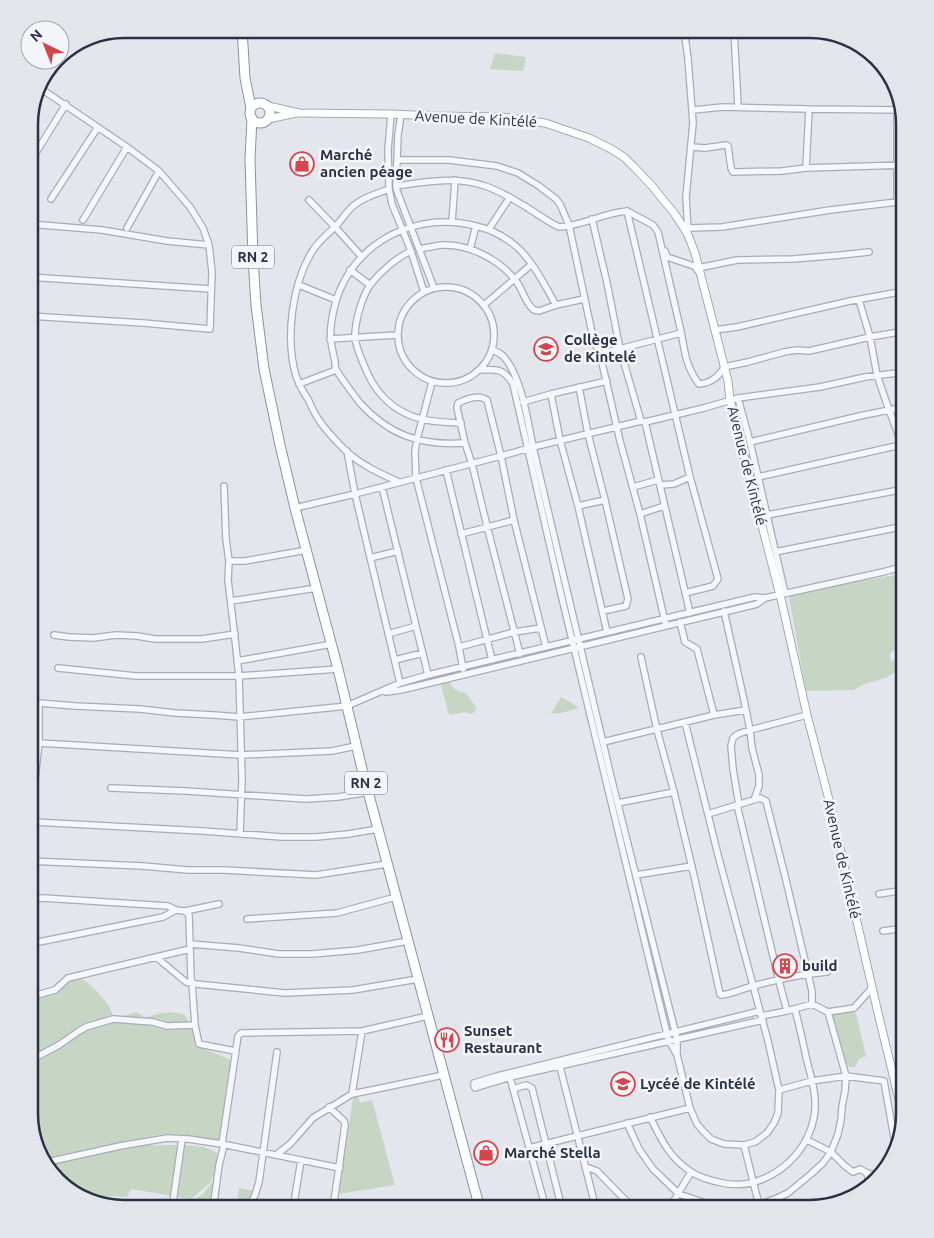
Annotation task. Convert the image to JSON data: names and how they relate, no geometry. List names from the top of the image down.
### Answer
{
  "streets": {
    "highway": ["RN 2"],
    "main road": ["Avenue de Kintélé"]
  },
  "crossings": [
    ["Avenue de Kintélé", "RN 2"]
  ],
  "places": {
    "shop": ["Marché ancien péage", "Marché Stella"],
    "school or university": ["Collège de Kintelé", "Lycéé de Kintélé"],
    "building": ["build"],
    "restaurant": ["Sunset Restaurant"]
  },
  "north": "top left"
}
